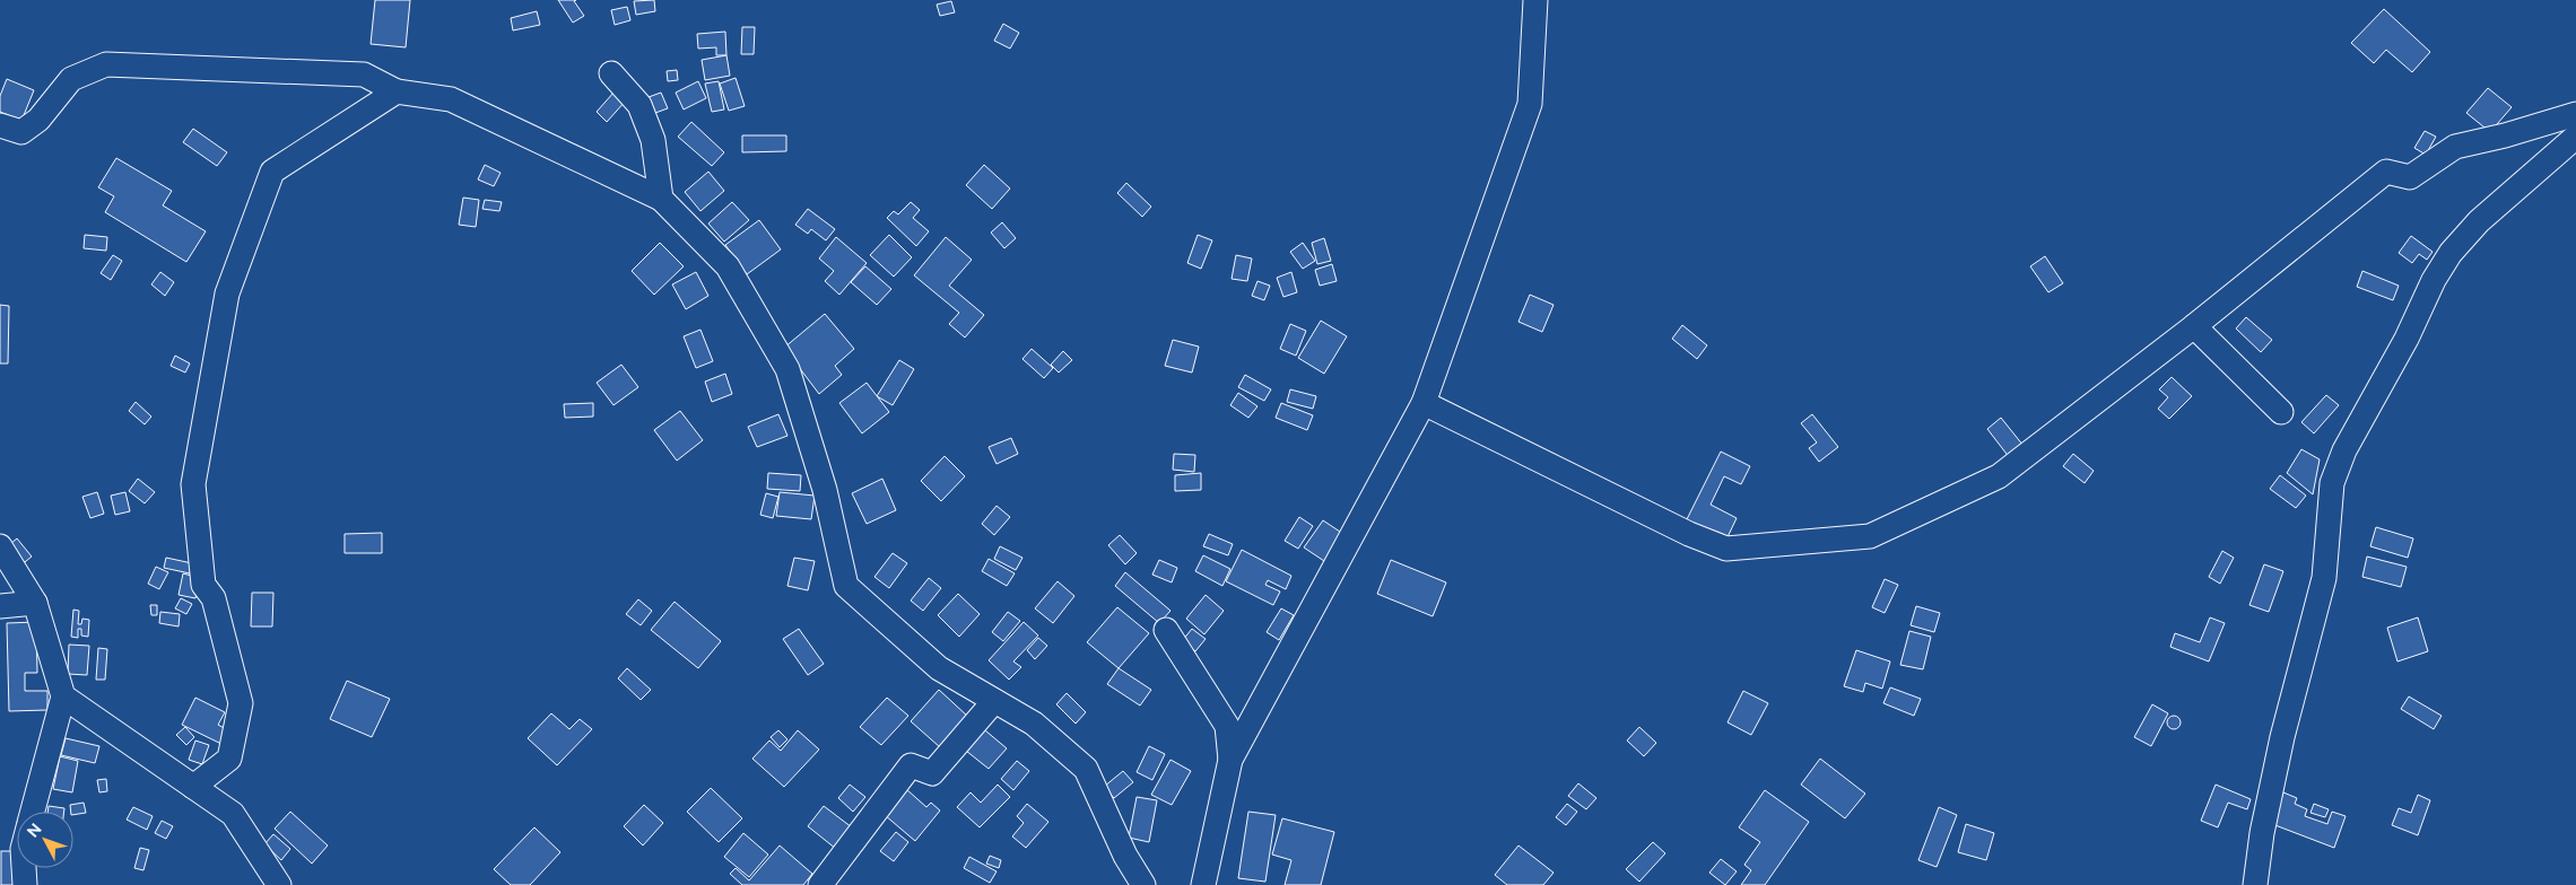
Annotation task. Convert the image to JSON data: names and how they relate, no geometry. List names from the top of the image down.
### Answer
{
  "north": "top left"
}
